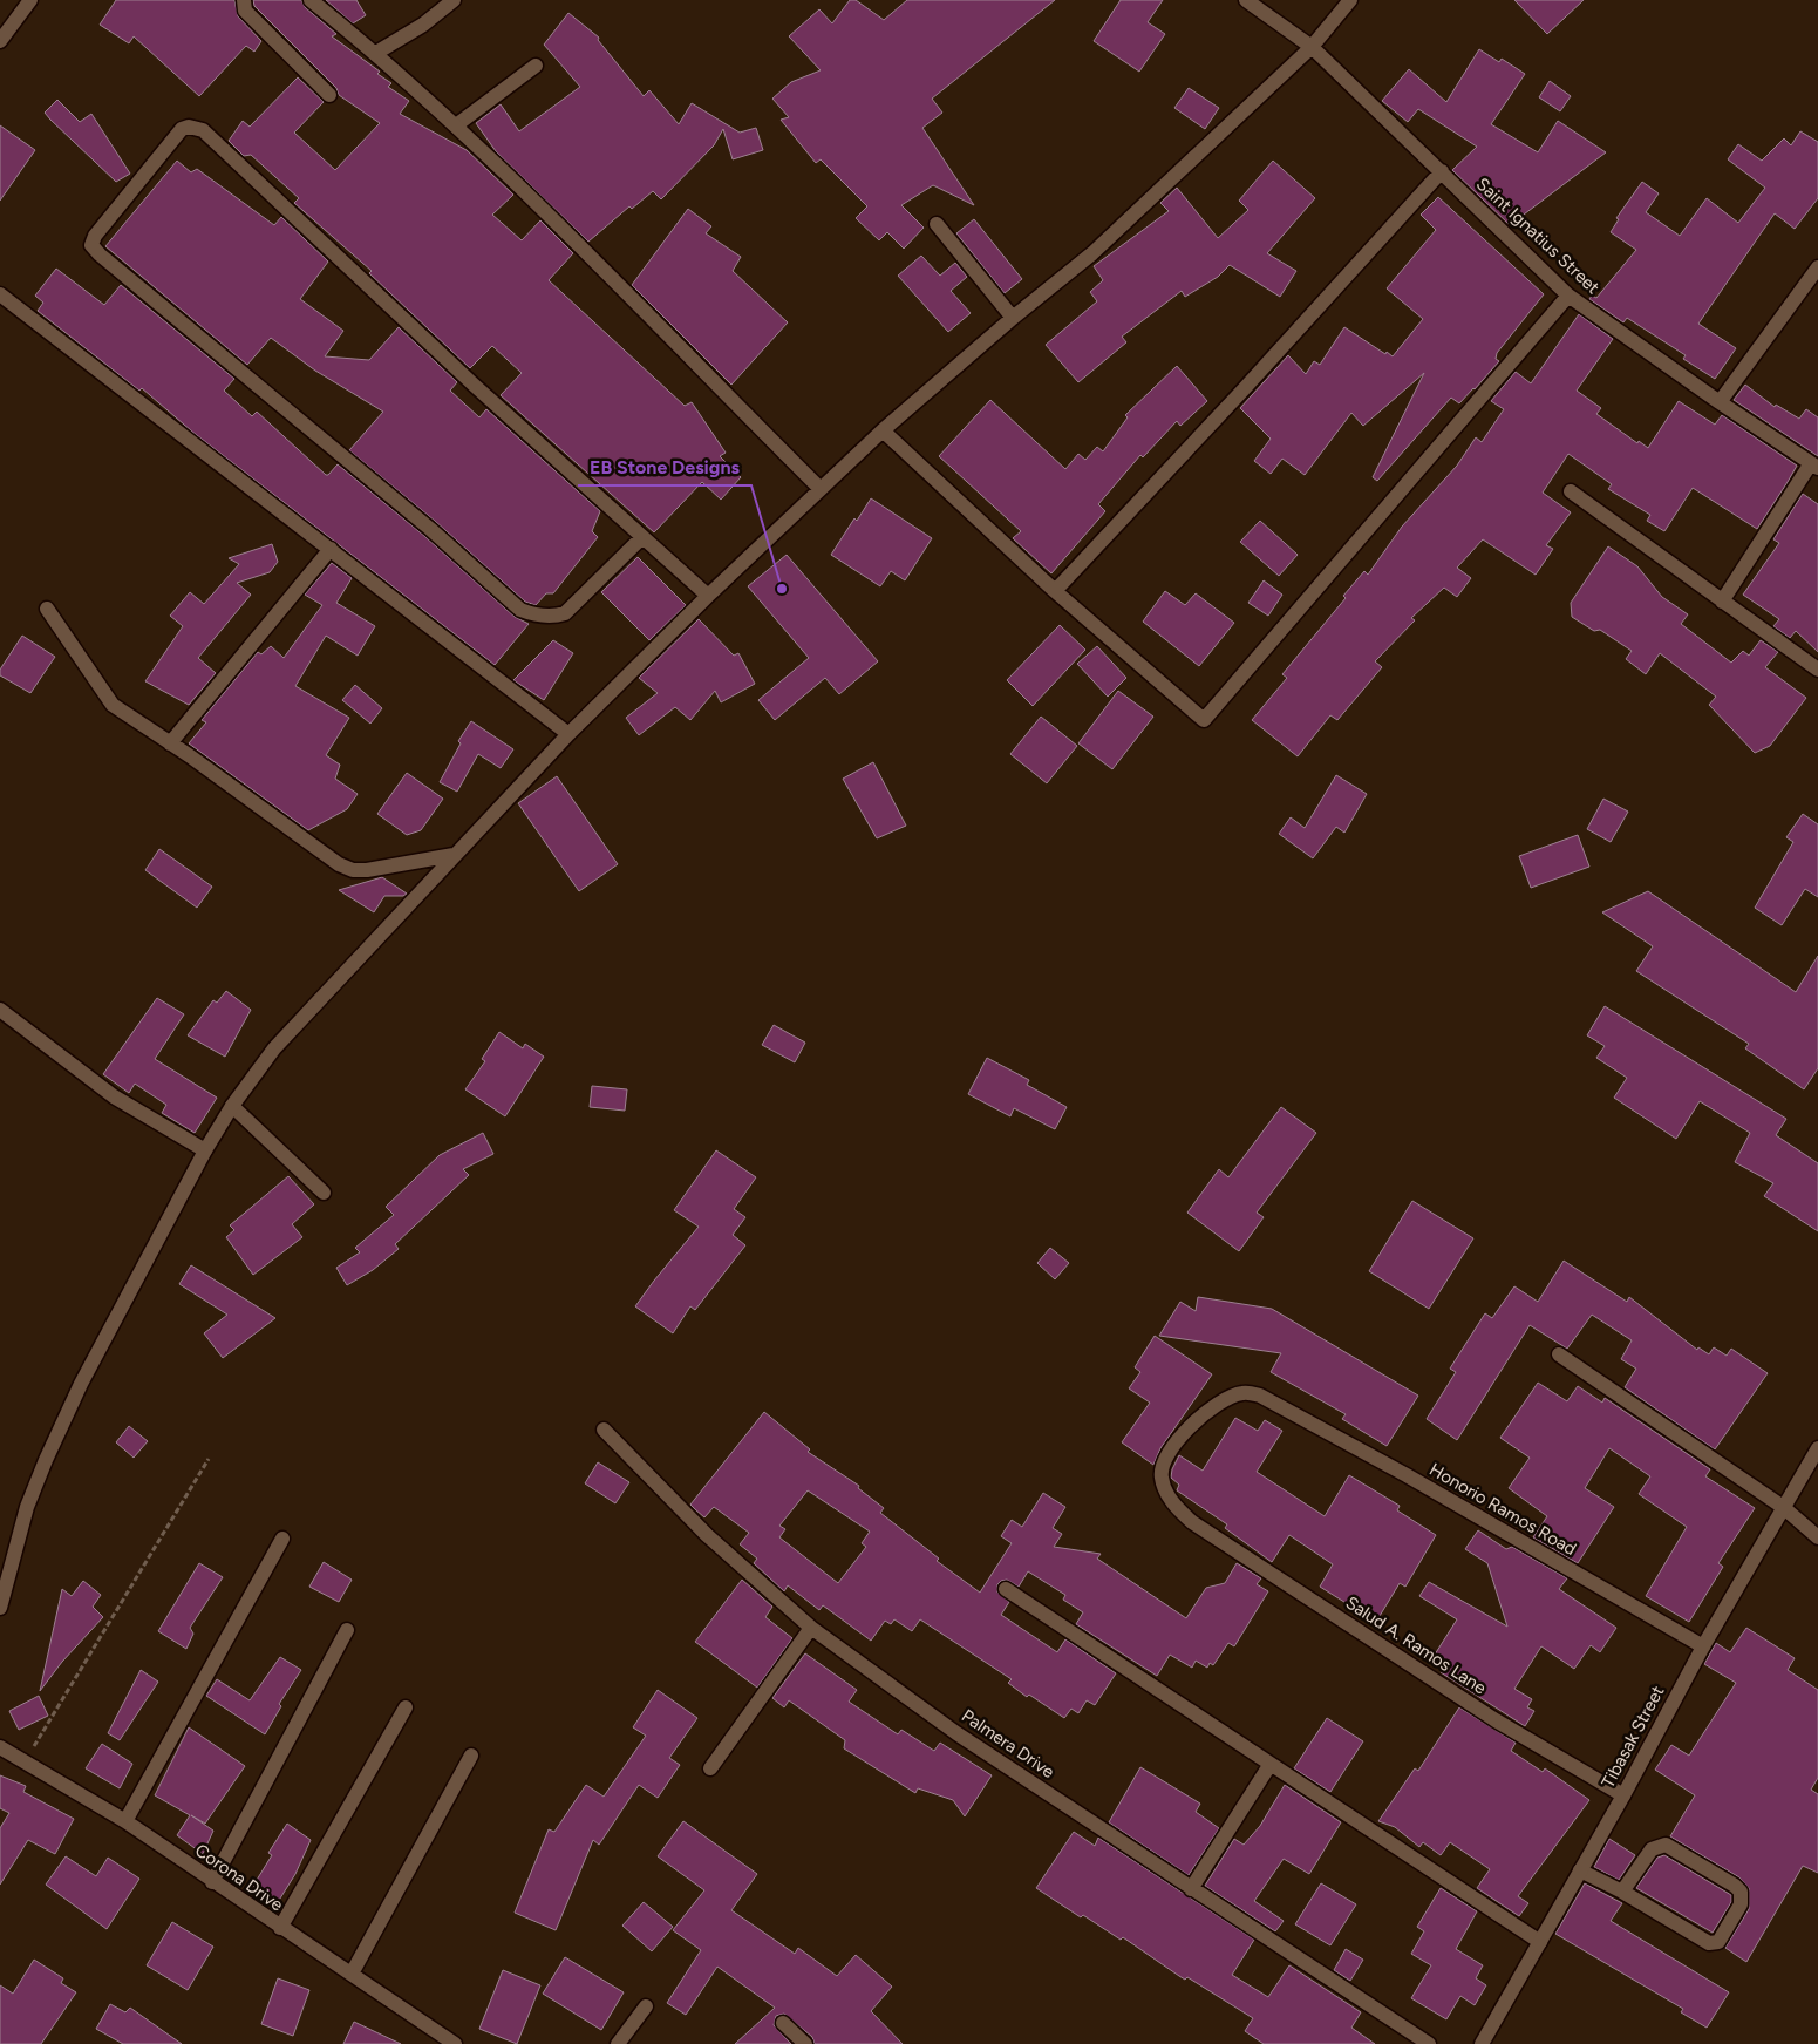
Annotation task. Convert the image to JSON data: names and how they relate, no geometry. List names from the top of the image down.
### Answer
{
  "streets": {
    "street": [
      "Saint Ignatius Street",
      "Honorio Ramos Road",
      "Salud A. Ramos Lane",
      "Tibasak Street",
      "Palmera Drive",
      "Corona Drive"
    ]
  },
  "crossings": [
    ["Honorio Ramos Road", "Salud A. Ramos Lane"],
    ["Honorio Ramos Road", "Tibasak Street"],
    ["Salud A. Ramos Lane", "Tibasak Street"]
  ],
  "places": ["EB Stone Designs"]
}
